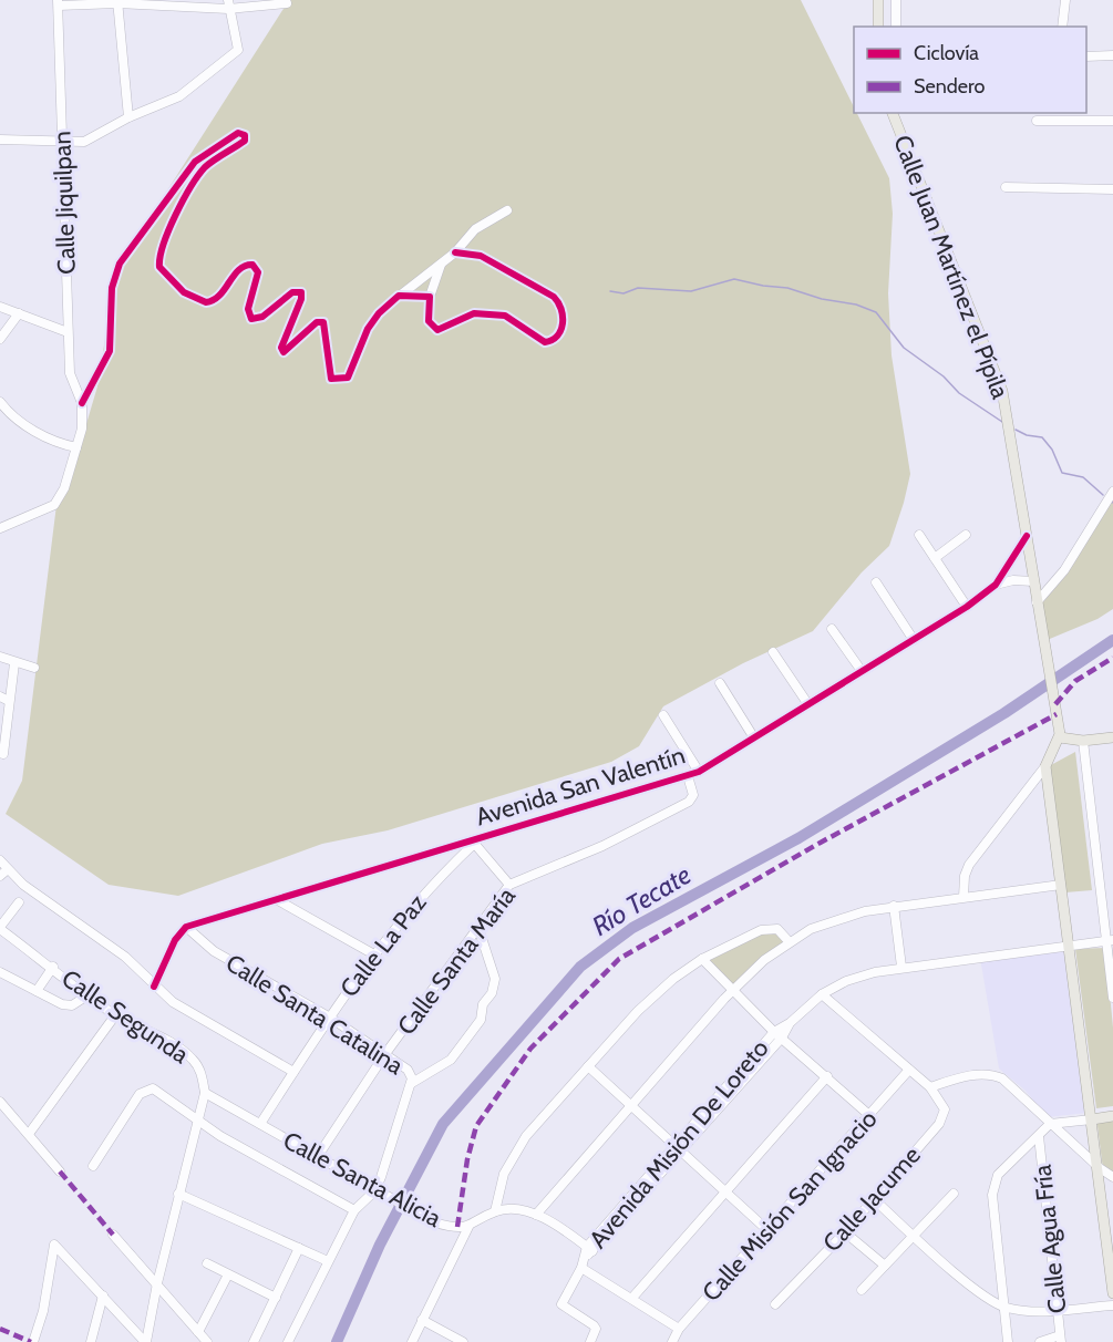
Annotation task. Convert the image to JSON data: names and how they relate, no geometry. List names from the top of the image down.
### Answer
{
  "streets": {
    "main road": ["Calle Juan Martínez el Pípila"],
    "street": [
      "Calle Jiquilpan",
      "Avenida San Valentín",
      "Calle La Paz",
      "Calle Santa María",
      "Calle Santa Catalina",
      "Calle Segunda",
      "Avenida Misión De Loreto",
      "Calle Santa Alicia",
      "Calle Jacume",
      "Calle Misión San Ignacio",
      "Calle Agua Fría"
    ]
  },
  "crossings": [
    ["Calle Juan Martínez el Pípila", "Avenida San Valentín"],
    ["Avenida San Valentín", "Calle La Paz"],
    ["Avenida San Valentín", "Calle Santa María"],
    ["Avenida San Valentín", "Calle Santa Catalina"],
    ["Calle La Paz", "Calle Santa Catalina"],
    ["Calle La Paz", "Calle Santa Alicia"],
    ["Calle Santa María", "Calle Santa Catalina"],
    ["Calle Santa María", "Calle Santa Alicia"],
    ["Calle Santa Catalina", "Calle Santa Alicia"],
    ["Calle Segunda", "Calle Santa Alicia"]
  ],
  "water": ["Río Tecate"],
  "legend": ["Ciclovía", "Sendero"]
}
